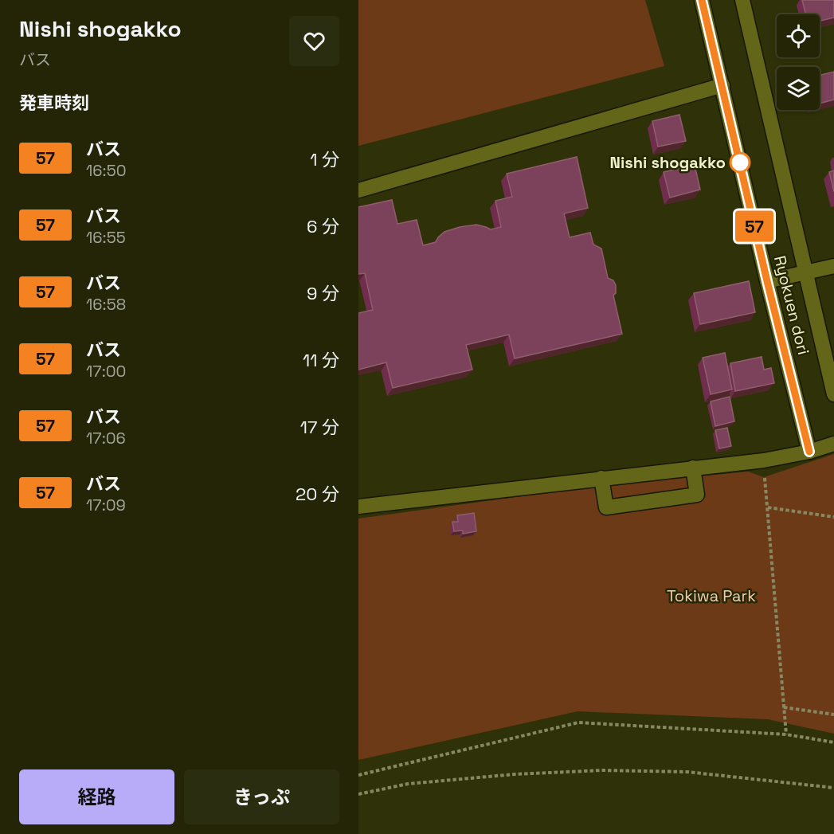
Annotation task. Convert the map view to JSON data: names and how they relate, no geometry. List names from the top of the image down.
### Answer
{
  "streets": {
    "street": ["Ryokuen dori"]
  },
  "parks": ["Tokiwa Park"],
  "places": ["Nishi shogakko"],
  "lines": ["bus line 57"],
  "page": {
    "heading": [
      ["Nishi shogakko", "バス"],
      "発車時刻"
    ],
    "on_map": "57",
    "list": [
      {
        "mark": "57",
        "name": "バス",
        "note": "16:50",
        "value": "1 分"
      },
      {
        "mark": "57",
        "name": "バス",
        "note": "16:55",
        "value": "6 分"
      },
      {
        "mark": "57",
        "name": "バス",
        "note": "16:58",
        "value": "9 分"
      },
      {
        "mark": "57",
        "name": "バス",
        "note": "17:00",
        "value": "11 分"
      },
      {
        "mark": "57",
        "name": "バス",
        "note": "17:06",
        "value": "17 分"
      },
      {
        "mark": "57",
        "name": "バス",
        "note": "17:09",
        "value": "20 分"
      }
    ],
    "buttons": ["経路", "きっぷ"]
  }
}
